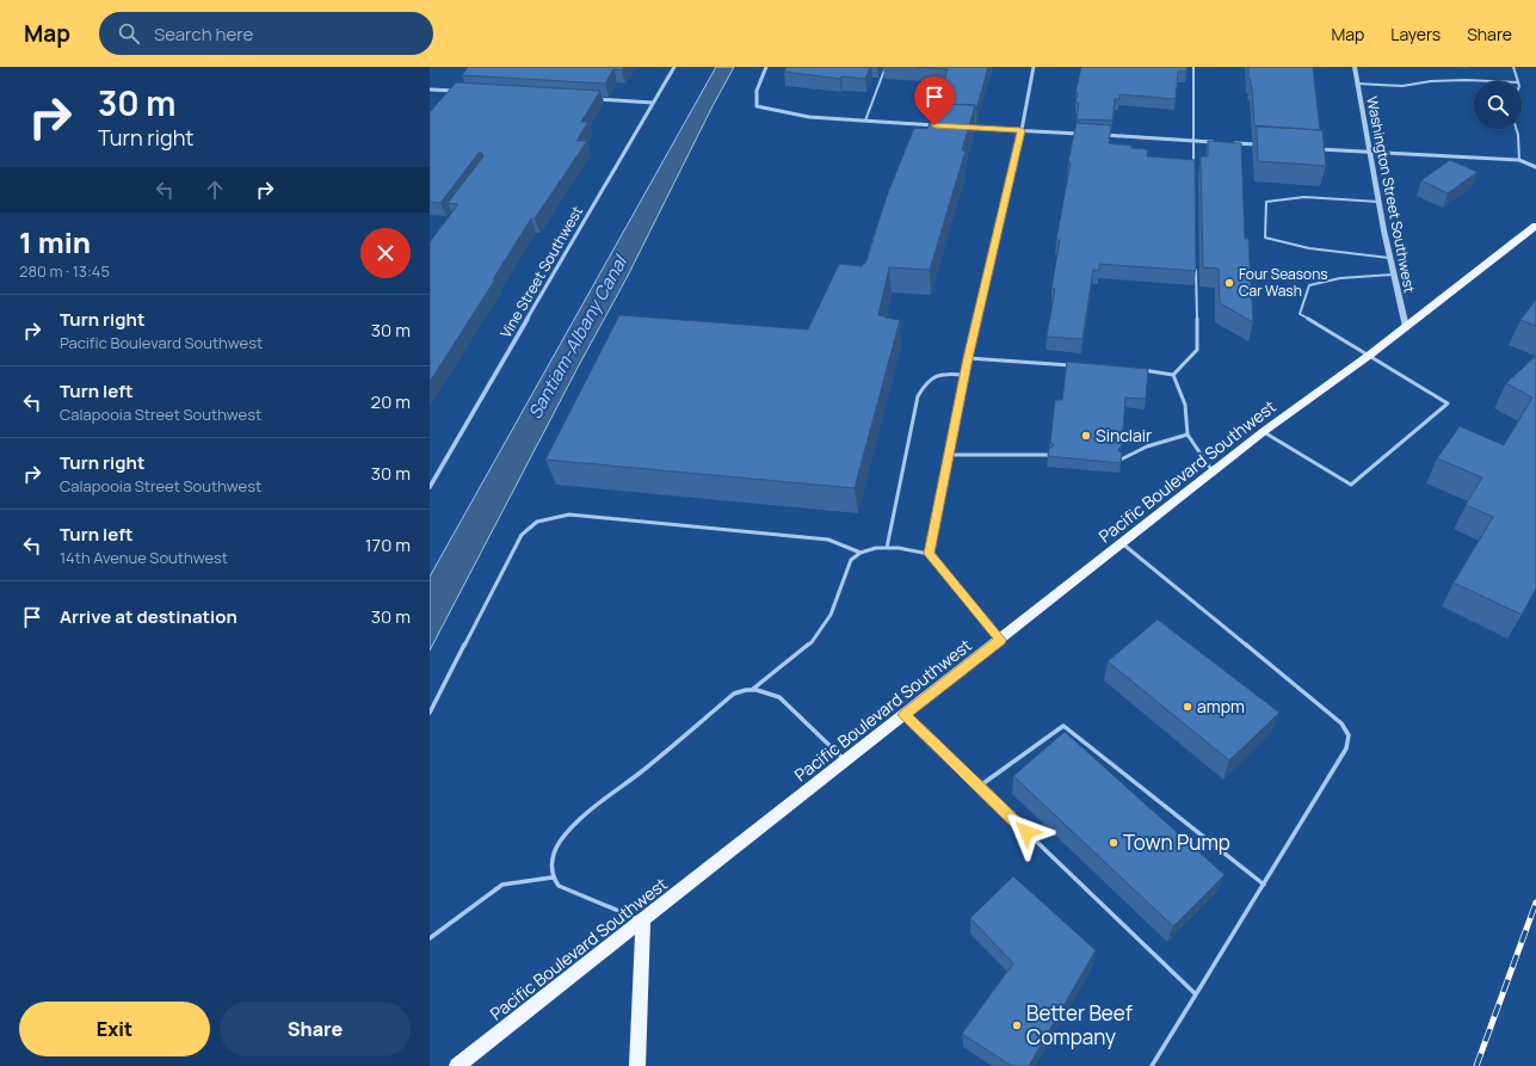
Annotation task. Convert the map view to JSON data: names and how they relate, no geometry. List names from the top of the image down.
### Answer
{
  "streets": {
    "main road": ["Pacific Boulevard Southwest"],
    "street": ["Washington Street Southwest", "Vine Street Southwest"]
  },
  "crossings": [
    ["Washington Street Southwest", "Pacific Boulevard Southwest"]
  ],
  "water": ["Santiam-Albany Canal"],
  "places": [
    "Four Seasons Car Wash",
    "Sinclair",
    "ampm",
    "Town Pump",
    "Better Beef Company"
  ],
  "page": {
    "header": "Map",
    "search": "Search here",
    "nav": ["Map", "Layers", "Share"],
    "turn": ["30 m", "Turn right"],
    "heading": ["1 min", "280 m · 13:45"],
    "list": [
      {
        "name": "Turn right",
        "note": "Pacific Boulevard Southwest",
        "value": "30 m"
      },
      {
        "name": "Turn left",
        "note": "Calapooia Street Southwest",
        "value": "20 m"
      },
      {
        "name": "Turn right",
        "note": "Calapooia Street Southwest",
        "value": "30 m"
      },
      {
        "name": "Turn left",
        "note": "14th Avenue Southwest",
        "value": "170 m"
      },
      {
        "name": "Arrive at destination",
        "value": "30 m"
      }
    ],
    "buttons": ["Exit", "Share"]
  }
}
